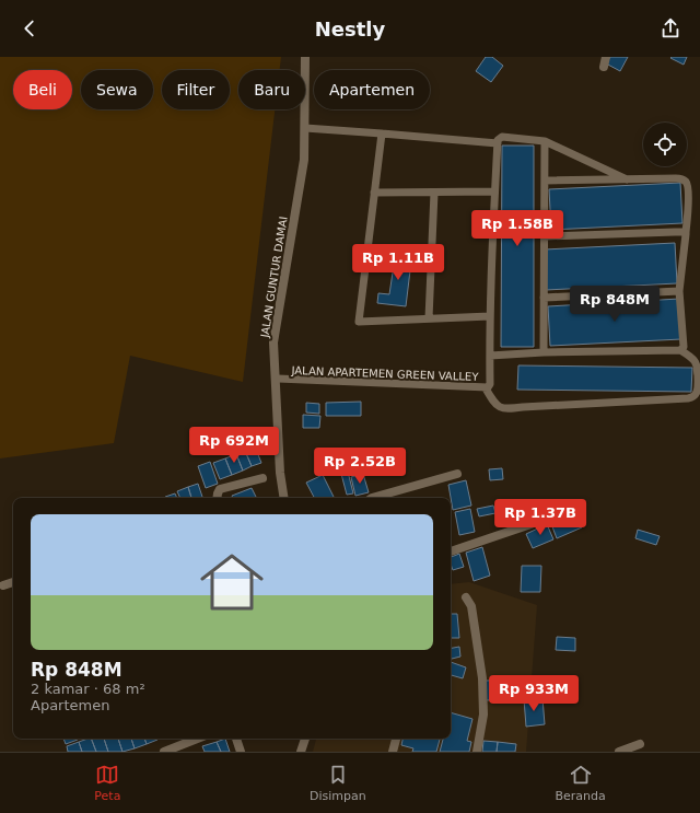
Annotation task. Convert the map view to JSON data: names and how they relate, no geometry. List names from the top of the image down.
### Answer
{
  "streets": {
    "street": ["JALAN GUNTUR DAMAI"],
    "lane": ["JALAN APARTEMEN GREEN VALLEY"]
  },
  "crossings": [
    ["JALAN GUNTUR DAMAI", "JALAN APARTEMEN GREEN VALLEY"]
  ],
  "page": {
    "header": "Nestly",
    "chip": [
      "Beli",
      "Sewa",
      "Filter",
      "Baru",
      "Apartemen"
    ],
    "price": [
      "Rp 1.58B",
      "Rp 1.11B",
      "Rp 848M",
      "Rp 692M",
      "Rp 2.52B",
      "Rp 1.37B",
      "Rp 933M"
    ],
    "list": [
      {
        "name": "Rp 848M",
        "note": "2 kamar · 68 m² · Apartemen"
      }
    ],
    "tabs": ["Peta", "Disimpan", "Beranda"]
  }
}
